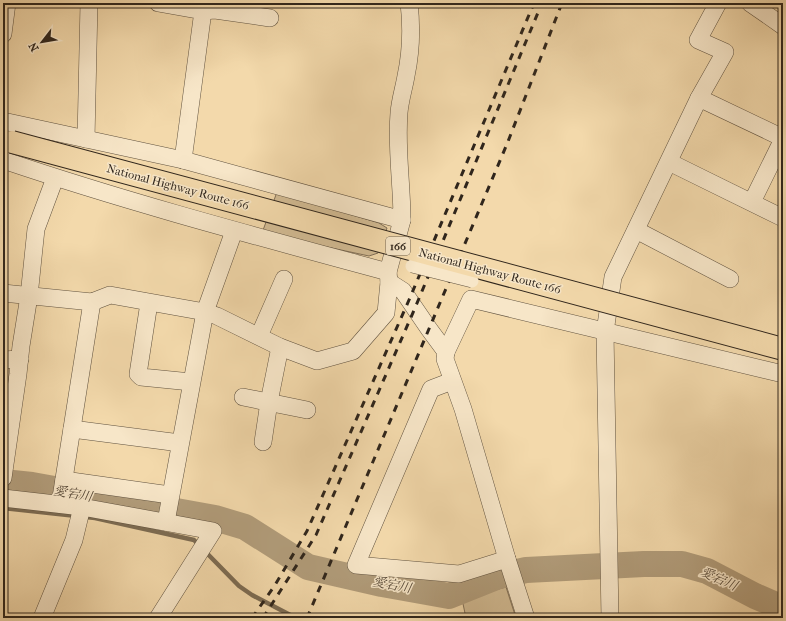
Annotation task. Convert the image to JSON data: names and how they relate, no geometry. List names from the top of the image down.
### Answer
{
  "streets": {
    "highway": ["National Highway Route 166", "166"]
  },
  "water": ["愛宕川"],
  "north": "bottom left"
}
